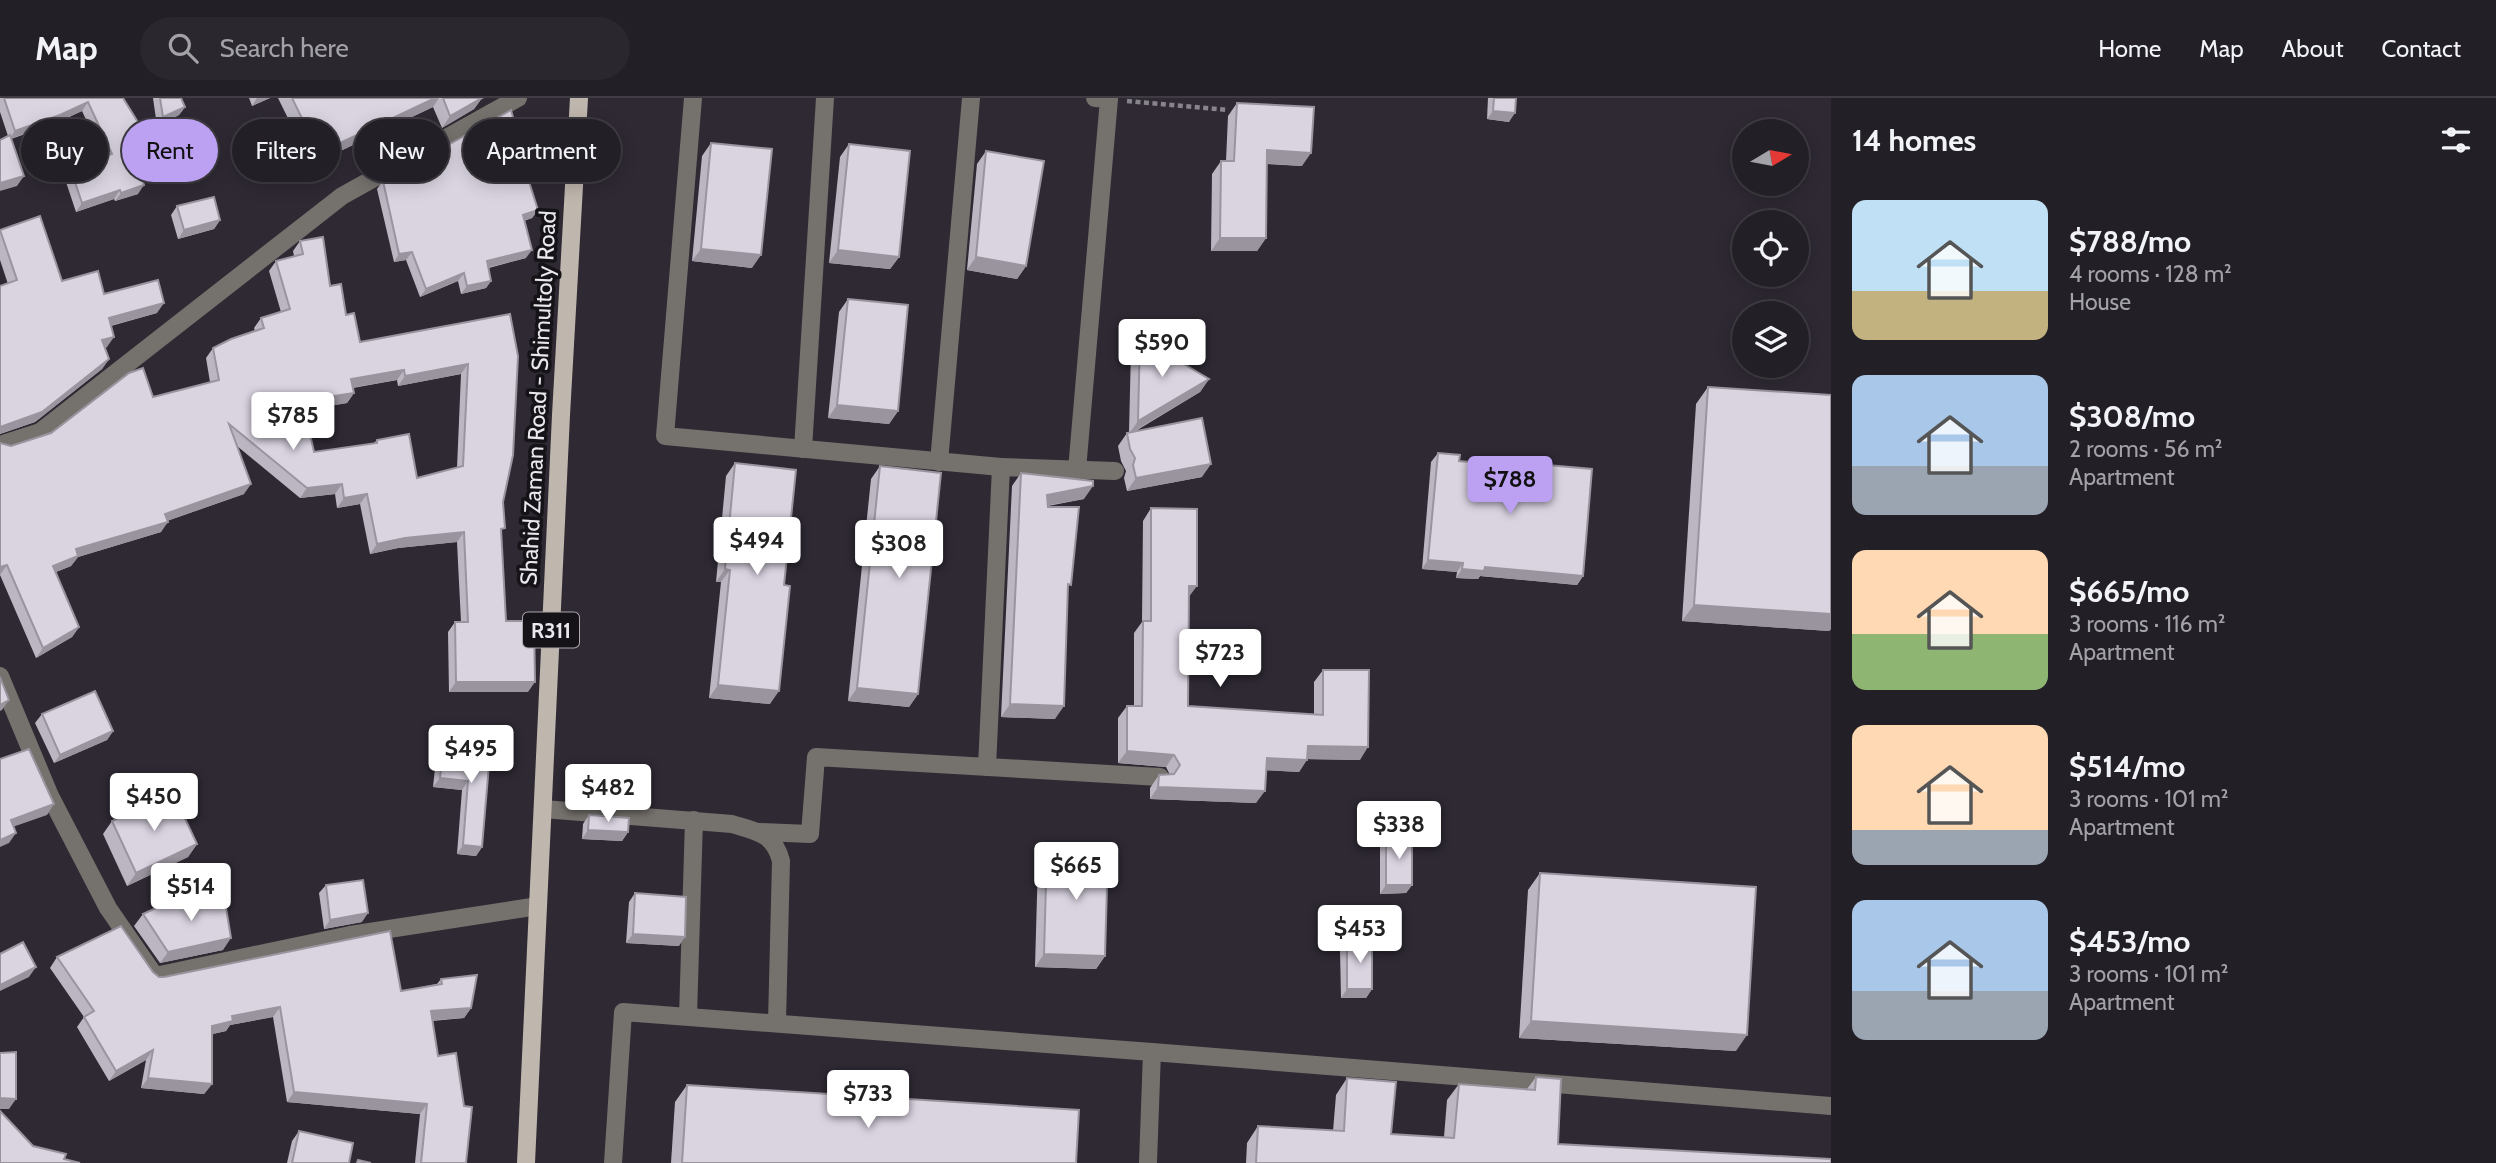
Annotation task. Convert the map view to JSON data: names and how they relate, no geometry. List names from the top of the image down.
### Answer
{
  "streets": {
    "main road": ["Shahid Zaman Road - Shimultoly Road", "R311"]
  },
  "north": "right",
  "page": {
    "header": "Map",
    "search": "Search here",
    "nav": [
      "Home",
      "Map",
      "About",
      "Contact"
    ],
    "heading": "14 homes",
    "chip": [
      "Buy",
      "Rent",
      "Filters",
      "New",
      "Apartment"
    ],
    "list": [
      {
        "name": "$788/mo",
        "note": "4 rooms · 128 m² · House"
      },
      {
        "name": "$308/mo",
        "note": "2 rooms · 56 m² · Apartment"
      },
      {
        "name": "$665/mo",
        "note": "3 rooms · 116 m² · Apartment"
      },
      {
        "name": "$514/mo",
        "note": "3 rooms · 101 m² · Apartment"
      },
      {
        "name": "$453/mo",
        "note": "3 rooms · 101 m² · Apartment"
      }
    ],
    "price": [
      "$590",
      "$785",
      "$788",
      "$494",
      "$308",
      "$723",
      "$495",
      "$482",
      "$450",
      "$338",
      "$665",
      "$514",
      "$453",
      "$733"
    ]
  }
}
